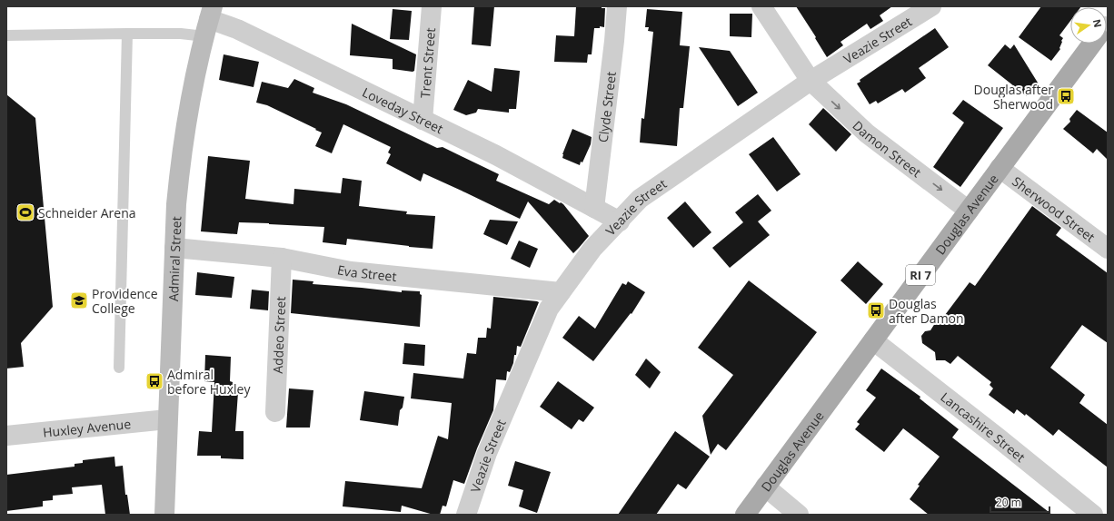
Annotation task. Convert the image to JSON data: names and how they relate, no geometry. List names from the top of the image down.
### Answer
{
  "streets": {
    "main road": ["Douglas Avenue", "Admiral Street", "RI 7"],
    "street": [
      "Veazie Street",
      "Trent Street",
      "Clyde Street",
      "Loveday Street",
      "Damon Street",
      "Sherwood Street",
      "Eva Street",
      "Addeo Street",
      "Lancashire Street",
      "Huxley Avenue"
    ]
  },
  "crossings": [
    ["Veazie Street", "Loveday Street"],
    ["Veazie Street", "Damon Street"],
    ["Veazie Street", "Eva Street"],
    ["Trent Street", "Loveday Street"],
    ["Clyde Street", "Loveday Street"],
    ["Loveday Street", "Admiral Street"],
    ["Damon Street", "Douglas Avenue"],
    ["Sherwood Street", "Douglas Avenue"],
    ["Douglas Avenue", "Lancashire Street"],
    ["Admiral Street", "Eva Street"],
    ["Admiral Street", "Huxley Avenue"],
    ["Eva Street", "Addeo Street"]
  ],
  "one_way": ["Damon Street"],
  "places": {
    "bus stop": ["Douglas after Sherwood", "Douglas after Damon", "Admiral before Huxley"],
    "sports": ["Schneider Arena"],
    "school or university": ["Providence College"]
  },
  "scale_bar": "20 m",
  "north": "right"
}
